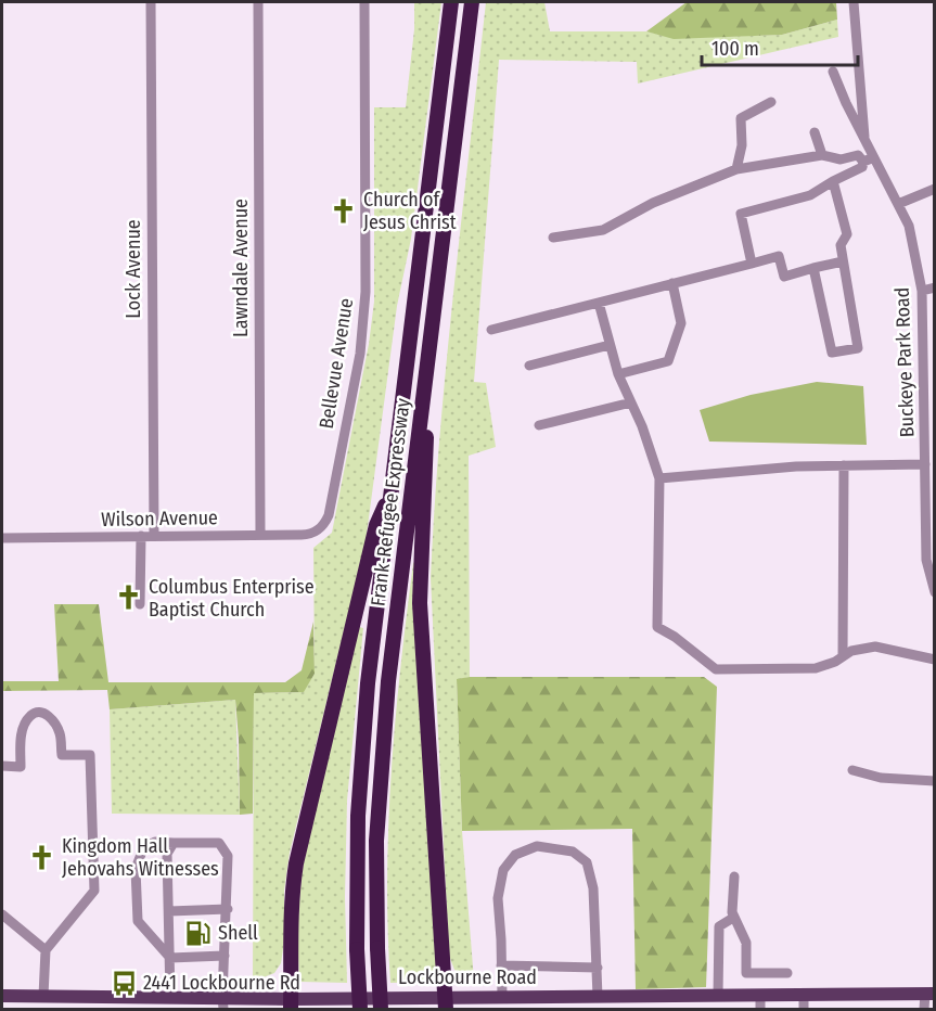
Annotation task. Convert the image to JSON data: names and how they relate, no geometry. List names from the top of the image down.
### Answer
{
  "streets": {
    "highway": ["Frank-Refugee Expressway"],
    "main road": ["Lockbourne Road"],
    "street": [
      "Lawndale Avenue",
      "Lock Avenue",
      "Buckeye Park Road",
      "Bellevue Avenue",
      "Wilson Avenue"
    ]
  },
  "crossings": [
    ["Lawndale Avenue", "Wilson Avenue"],
    ["Lock Avenue", "Wilson Avenue"],
    ["Bellevue Avenue", "Wilson Avenue"]
  ],
  "places": {
    "church": ["Church of Jesus Christ", "Columbus Enterprise Baptist Church", "Kingdom Hall Jehovahs Witnesses"],
    "fuel station": ["Shell"],
    "bus stop": ["2441 Lockbourne Rd"]
  },
  "scale_bar": "100 m"
}
